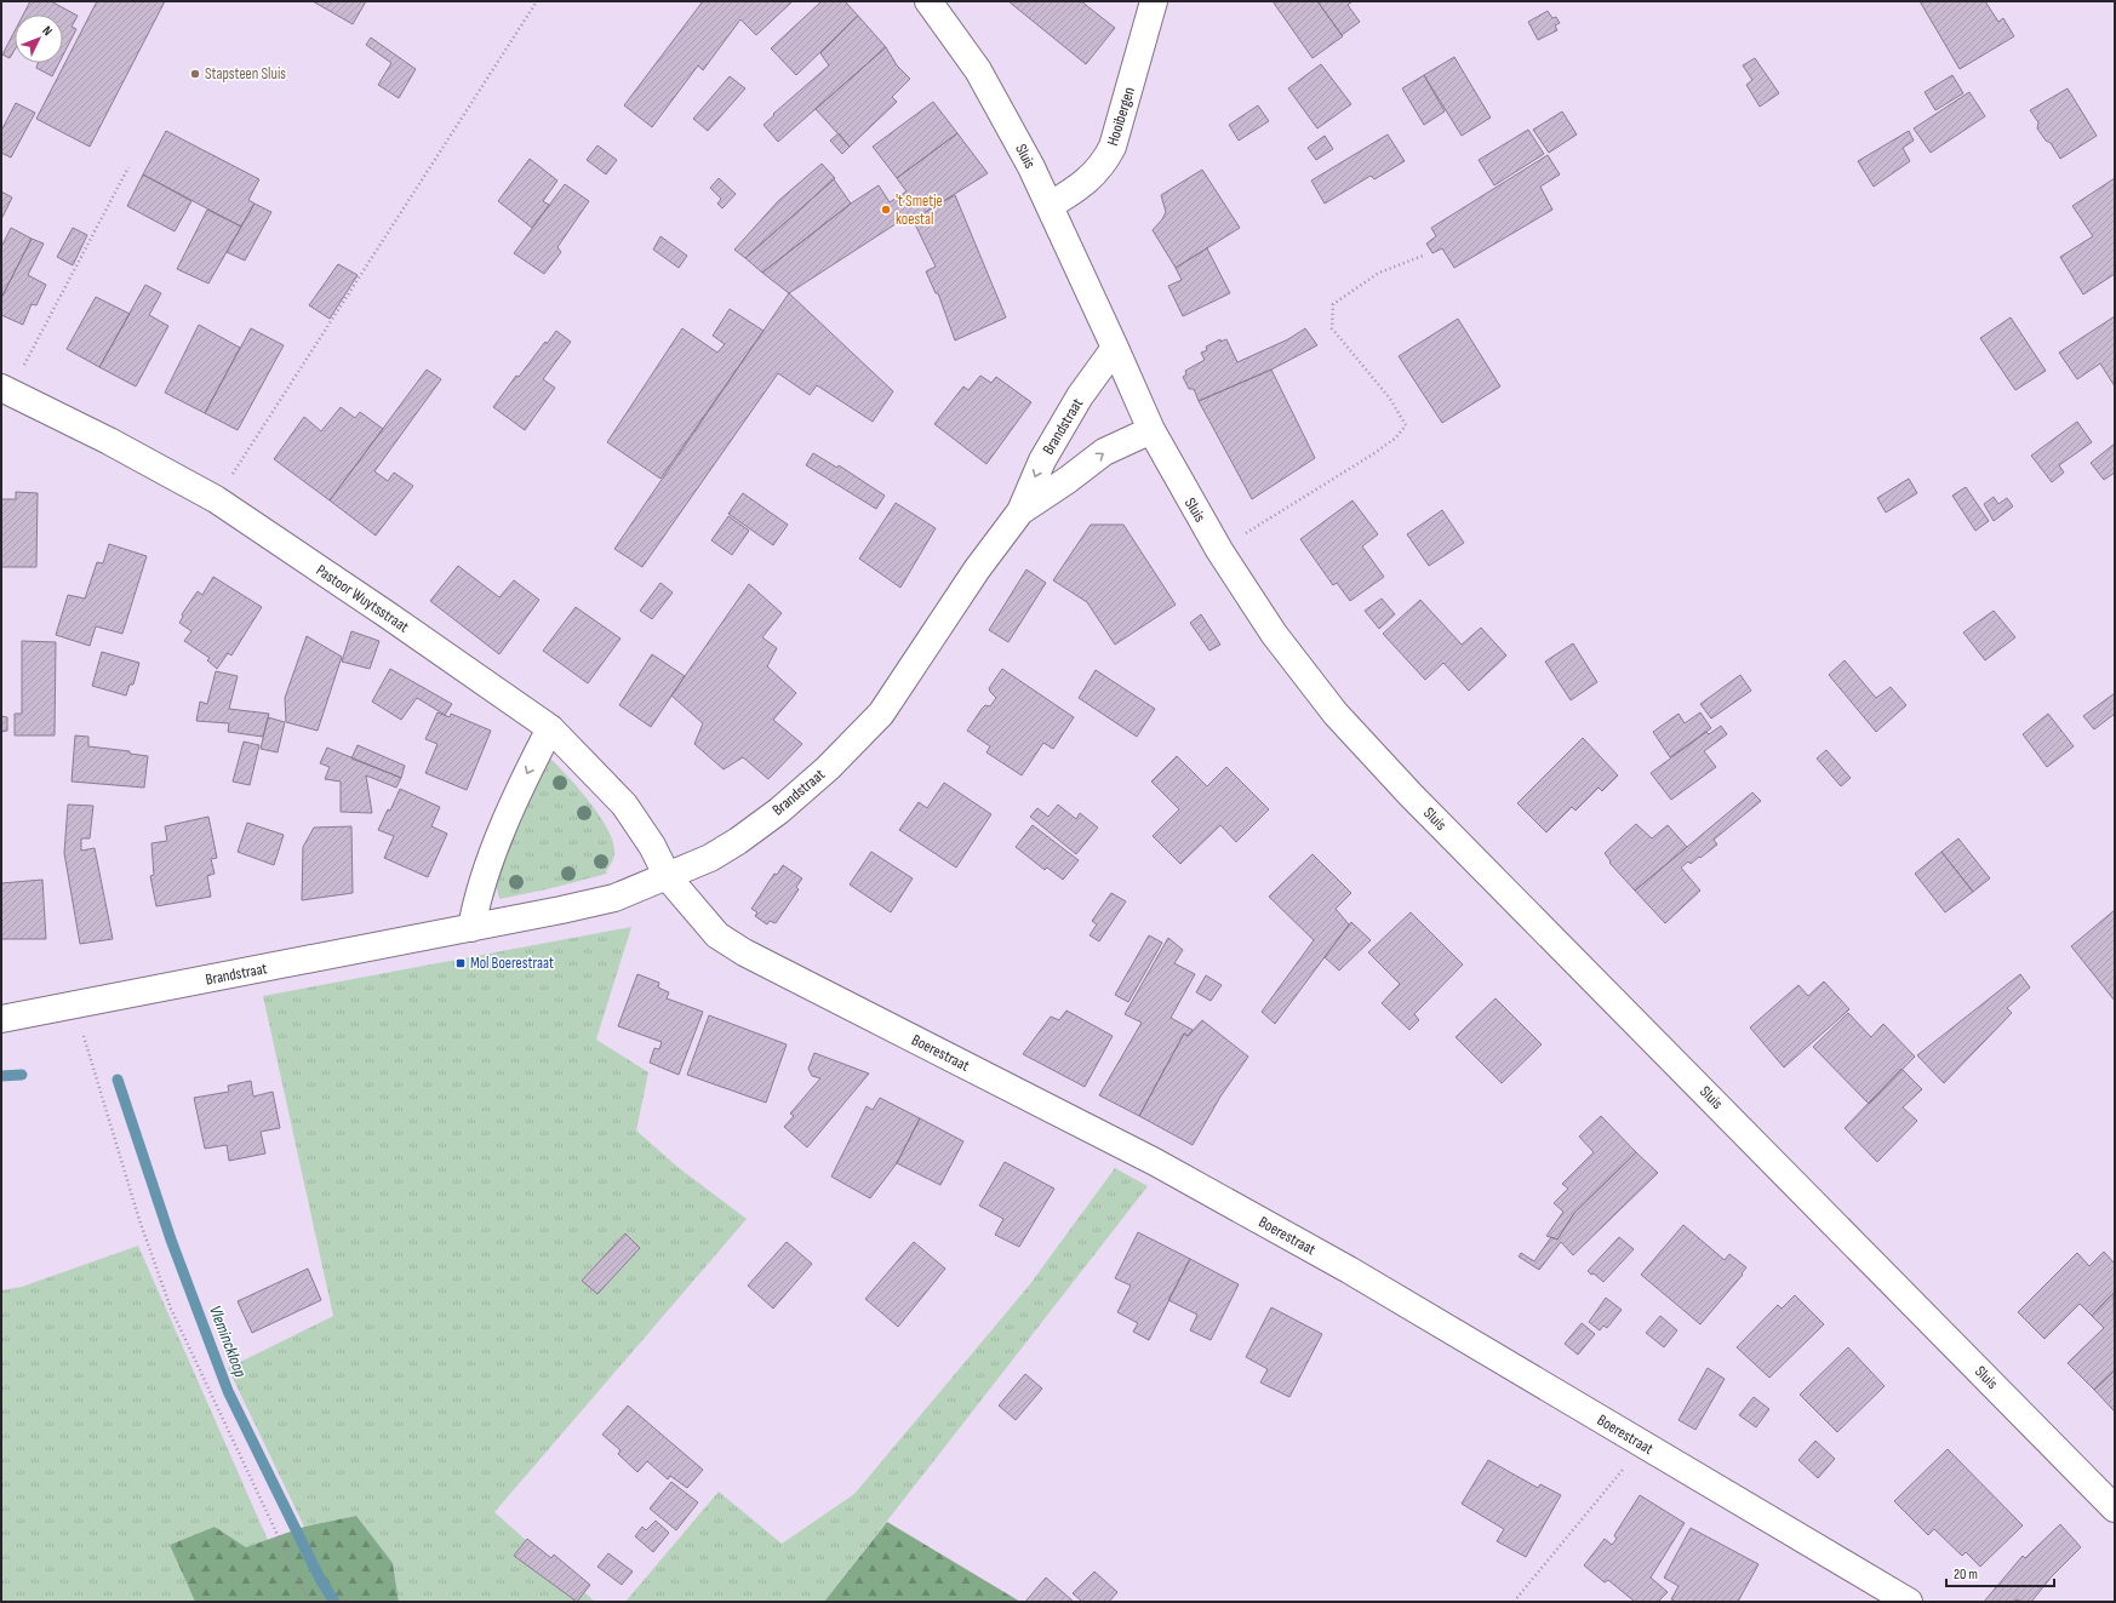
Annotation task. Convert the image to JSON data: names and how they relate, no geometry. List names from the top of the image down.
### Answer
{
  "streets": {
    "street": [
      "Hooibergen",
      "Sluis",
      "Brandstraat",
      "Pastoor Wuytsstraat",
      "Boerestraat"
    ]
  },
  "crossings": [
    ["Hooibergen", "Sluis"],
    ["Sluis", "Brandstraat"],
    ["Brandstraat", "Pastoor Wuytsstraat"],
    ["Brandstraat", "Boerestraat"],
    ["Pastoor Wuytsstraat", "Boerestraat"]
  ],
  "water": ["Vleminckloop"],
  "places": {
    "other": ["Stapsteen Sluis", "'t Smetje koestal"],
    "transit": ["Mol Boerestraat"]
  },
  "scale_bar": "20 m",
  "north": "top right"
}
